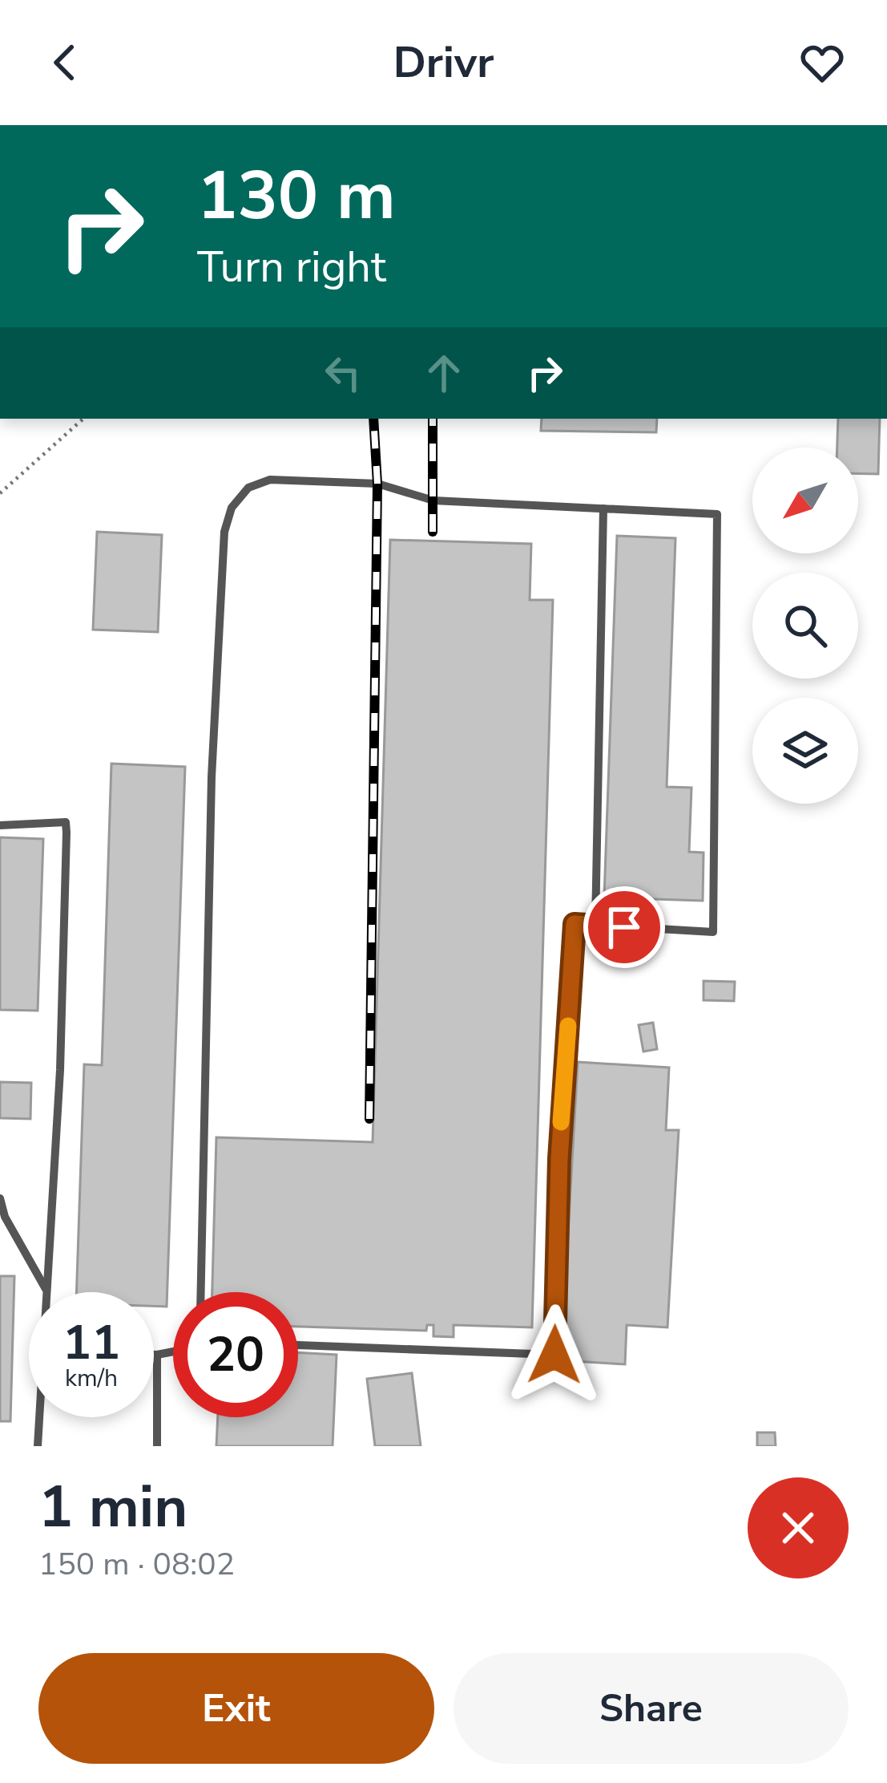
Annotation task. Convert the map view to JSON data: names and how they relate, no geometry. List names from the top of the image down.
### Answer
{
  "north": "bottom left",
  "page": {
    "header": "Drivr",
    "turn": ["130 m", "Turn right"],
    "speed": "11 km/h",
    "limit": "20",
    "heading": ["1 min", "150 m · 08:02"],
    "buttons": ["Exit", "Share"]
  }
}
